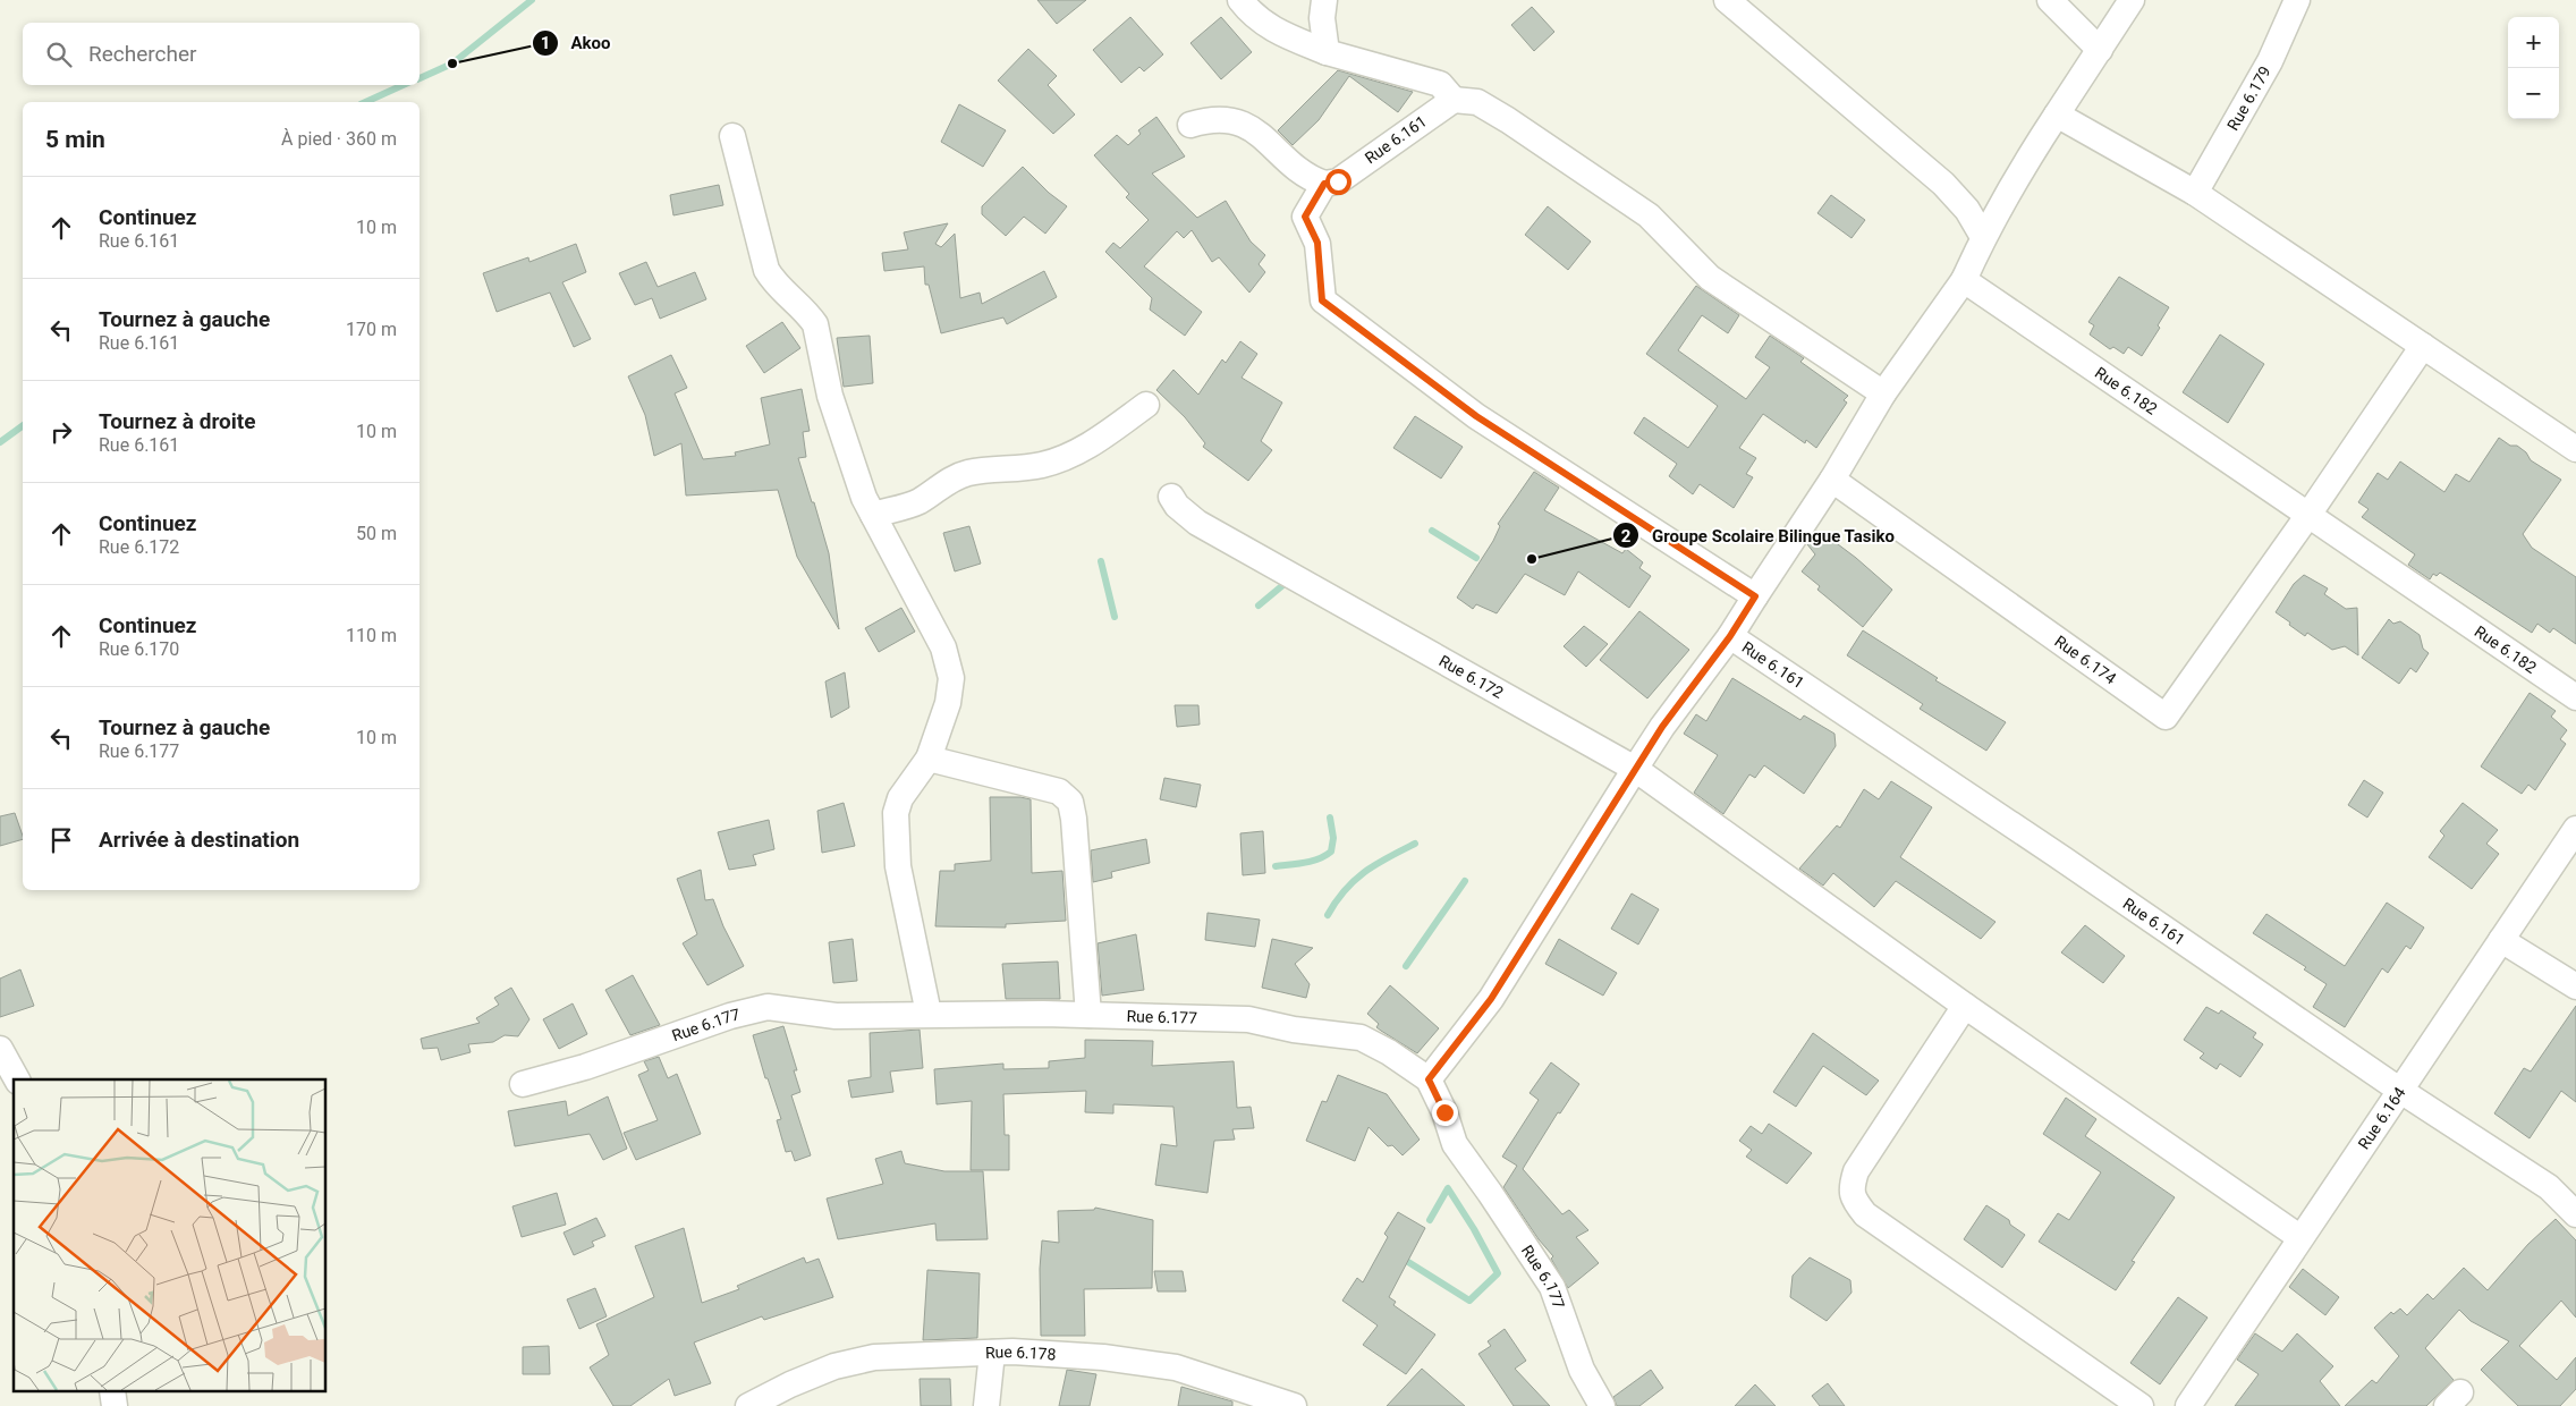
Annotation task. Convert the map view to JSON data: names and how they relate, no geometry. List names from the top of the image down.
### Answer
{
  "streets": {
    "street": [
      "Rue 6.179",
      "Rue 6.161",
      "Rue 6.182",
      "Rue 6.174",
      "Rue 6.172",
      "Rue 6.177",
      "Rue 6.164",
      "Rue 6.178"
    ]
  },
  "crossings": [
    ["Rue 6.161", "Rue 6.174"],
    ["Rue 6.161", "Rue 6.164"],
    ["Rue 6.182", "Rue 6.174"],
    ["Rue 6.172", "Rue 6.164"]
  ],
  "places": ["Akoo", "Groupe Scolaire Bilingue Tasiko"],
  "page": {
    "map_buttons": ["+", "−"],
    "search": "Rechercher",
    "heading": ["5 min", "À pied · 360 m"],
    "list": [
      ["Continuez", "Rue 6.161", "10 m"],
      ["Tournez à gauche", "Rue 6.161", "170 m"],
      ["Tournez à droite", "Rue 6.161", "10 m"],
      ["Continuez", "Rue 6.172", "50 m"],
      ["Continuez", "Rue 6.170", "110 m"],
      ["Tournez à gauche", "Rue 6.177", "10 m"],
      "Arrivée à destination"
    ]
  }
}
